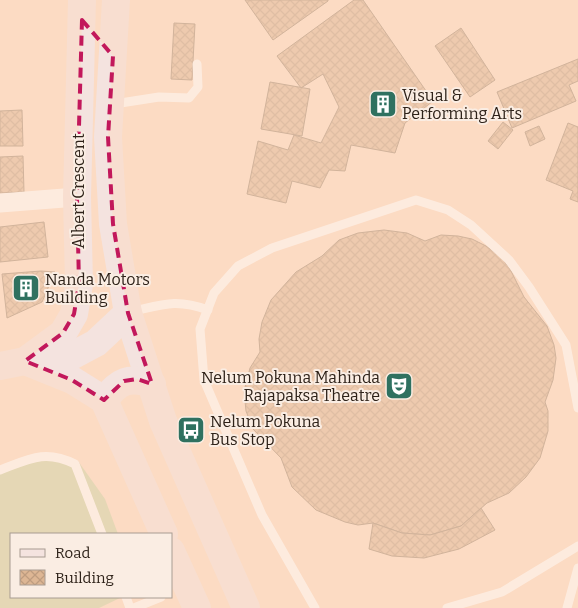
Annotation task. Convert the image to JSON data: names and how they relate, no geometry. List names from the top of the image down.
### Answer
{
  "streets": {
    "main road": ["Albert Crescent"]
  },
  "places": {
    "building": ["Visual & Performing Arts", "Nanda Motors Building"],
    "theatre": ["Nelum Pokuna Mahinda Rajapaksa Theatre"],
    "bus stop": ["Nelum Pokuna Bus Stop"]
  },
  "legend": ["Road", "Building"]
}
